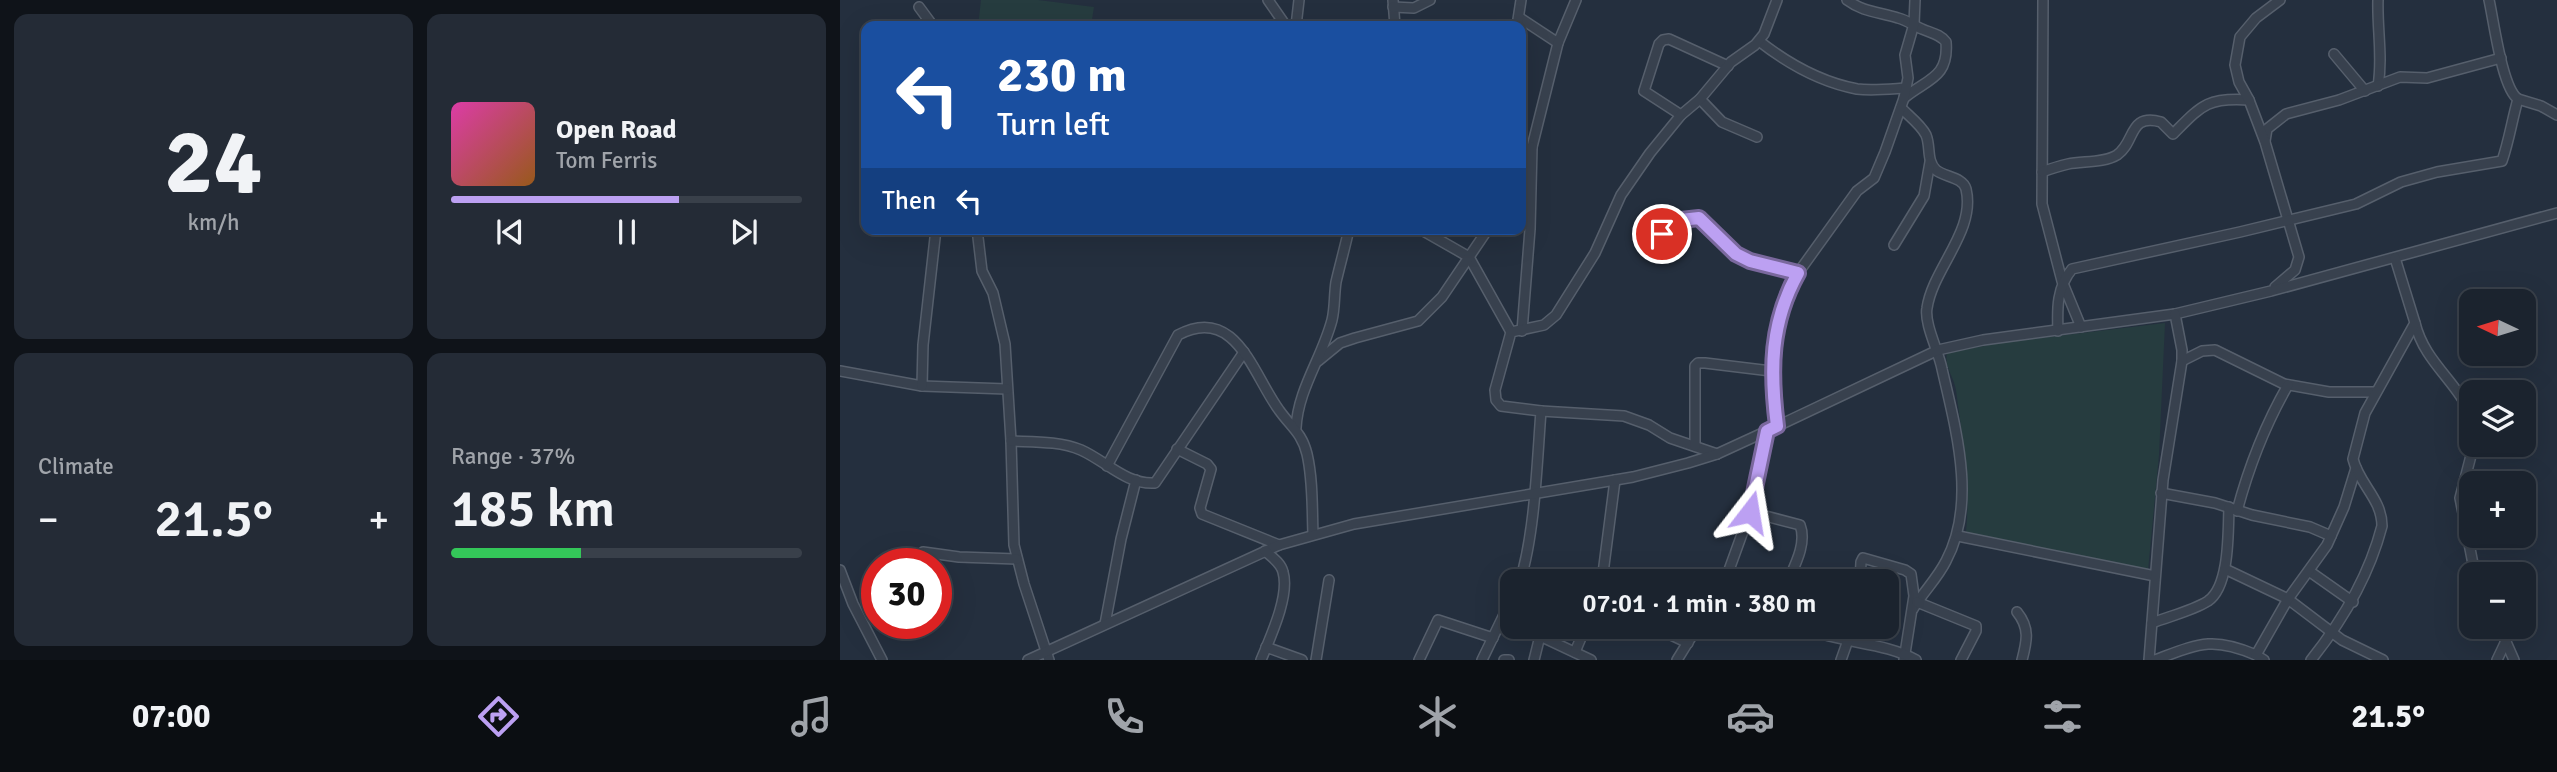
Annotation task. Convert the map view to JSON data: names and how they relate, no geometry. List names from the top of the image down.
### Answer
{
  "north": "left",
  "page": {
    "tile": [
      ["24", "km/h"],
      "Climate",
      ["Range · 37%", "185 km"]
    ],
    "turn": ["230 m", "Turn left"],
    "song": ["Open Road", "Tom Ferris"],
    "then": "Then",
    "map_buttons": ["+", "−"],
    "heat": ["−", "21.5°", "+"],
    "limit": "30",
    "trip": "07:01 · 1 min · 380 m",
    "tabs": ["07:00", "21.5°"]
  }
}
